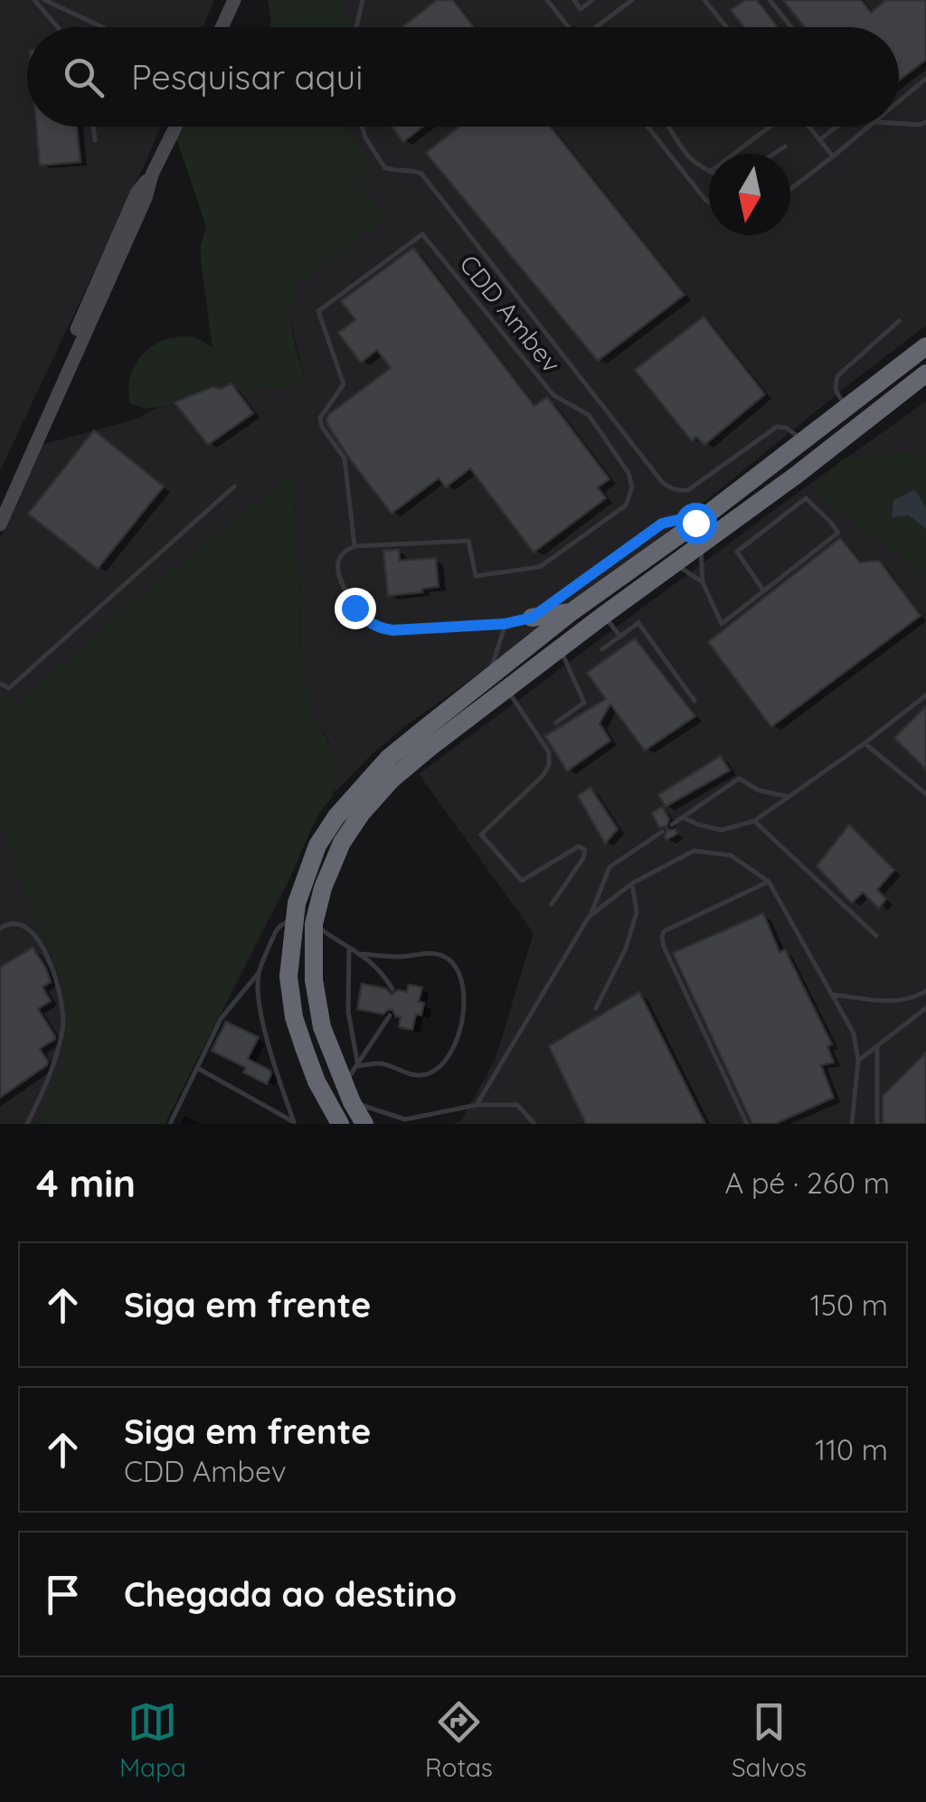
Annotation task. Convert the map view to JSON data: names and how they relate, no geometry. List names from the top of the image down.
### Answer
{
  "streets": {
    "lane": ["CDD Ambev"]
  },
  "north": "bottom",
  "page": {
    "search": "Pesquisar aqui",
    "heading": ["4 min", "A pé · 260 m"],
    "list": [
      ["Siga em frente", "150 m"],
      ["Siga em frente", "CDD Ambev", "110 m"],
      "Chegada ao destino"
    ],
    "nav": ["Mapa", "Rotas", "Salvos"]
  }
}
